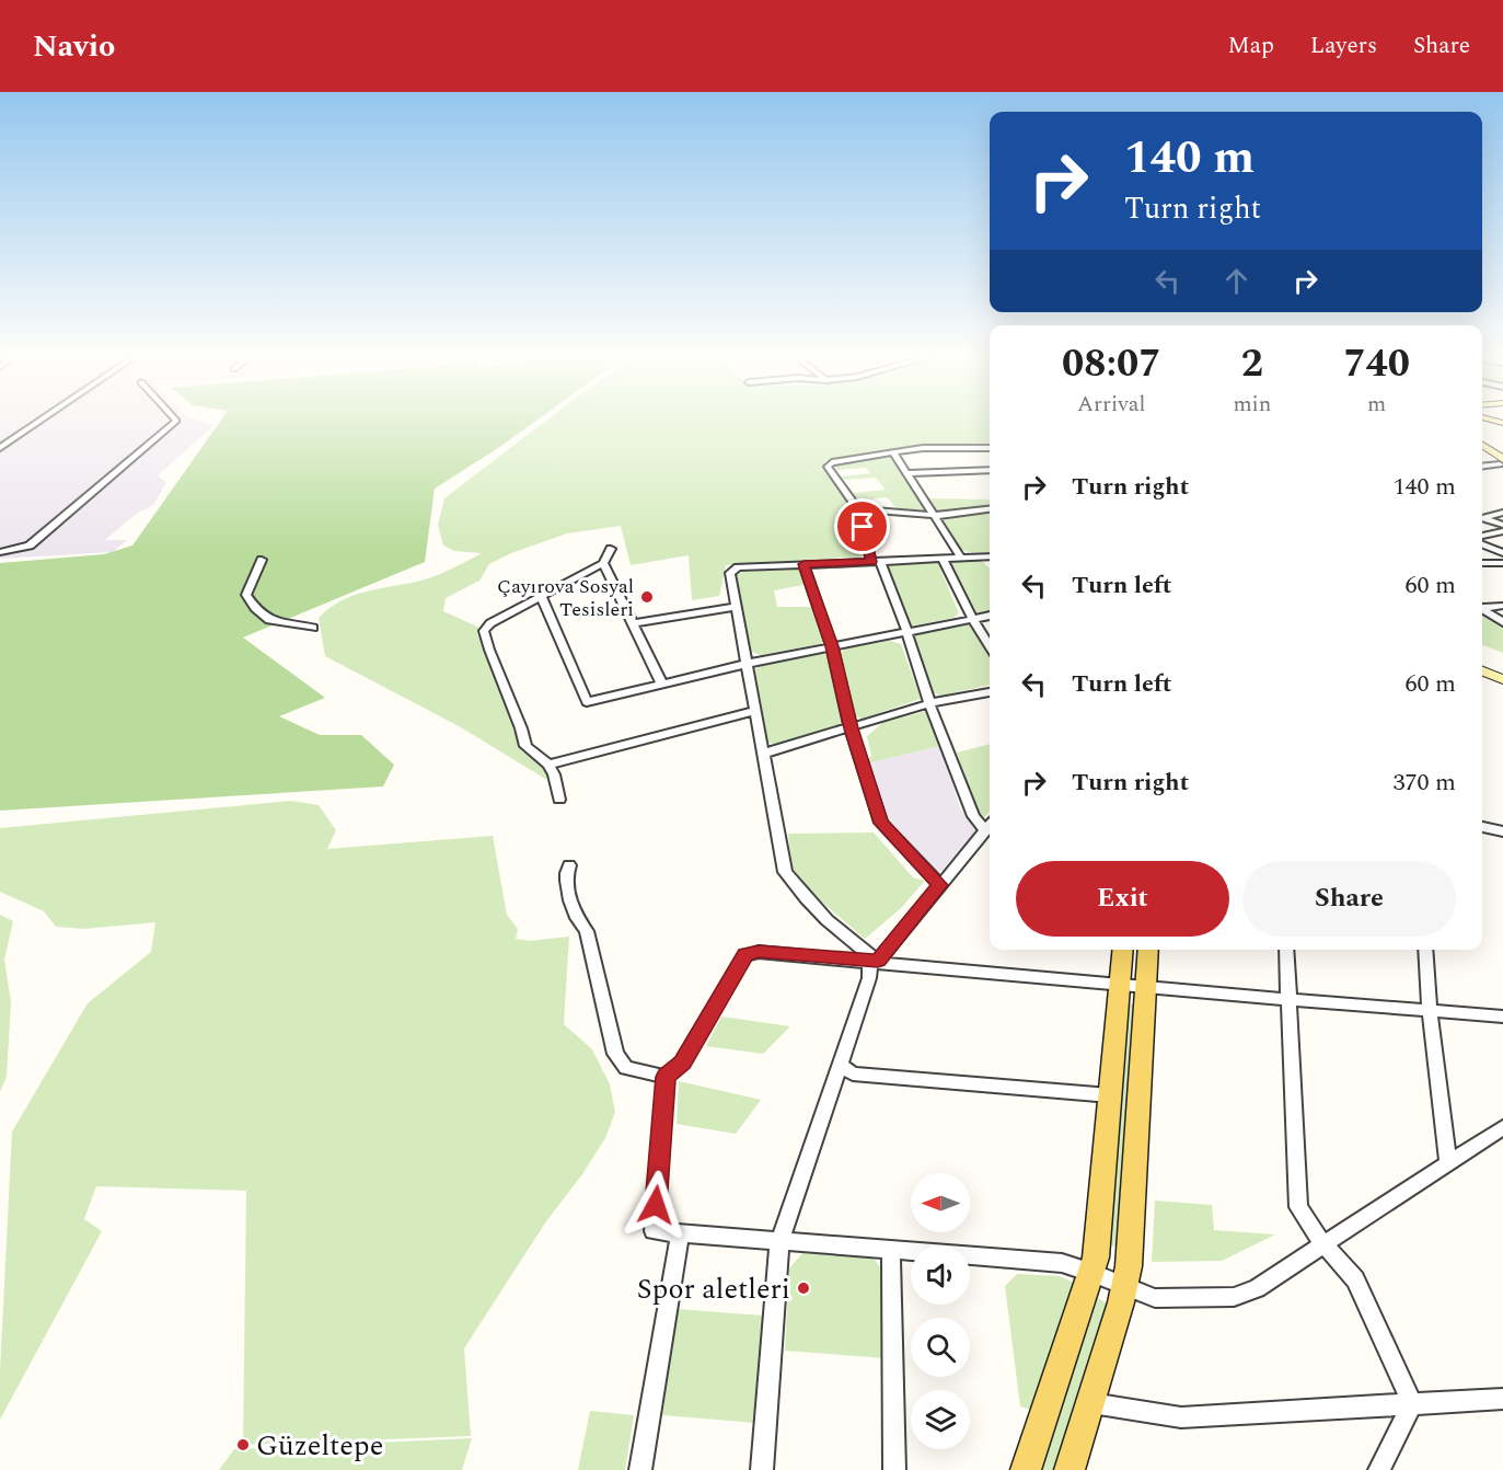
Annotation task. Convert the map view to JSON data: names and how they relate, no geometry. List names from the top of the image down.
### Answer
{
  "places": ["Çayırova Sosyal Tesisleri", "Spor aletleri", "Güzeltepe"],
  "north": "left",
  "page": {
    "header": "Navio",
    "nav": ["Map", "Layers", "Share"],
    "turn": ["140 m", "Turn right"],
    "eta": [
      "08:07",
      "Arrival",
      "2",
      "min",
      "740",
      "m"
    ],
    "list": [
      {
        "name": "Turn right",
        "value": "140 m"
      },
      {
        "name": "Turn left",
        "value": "60 m"
      },
      {
        "name": "Turn left",
        "value": "60 m"
      },
      {
        "name": "Turn right",
        "value": "370 m"
      }
    ],
    "buttons": ["Exit", "Share"]
  }
}
